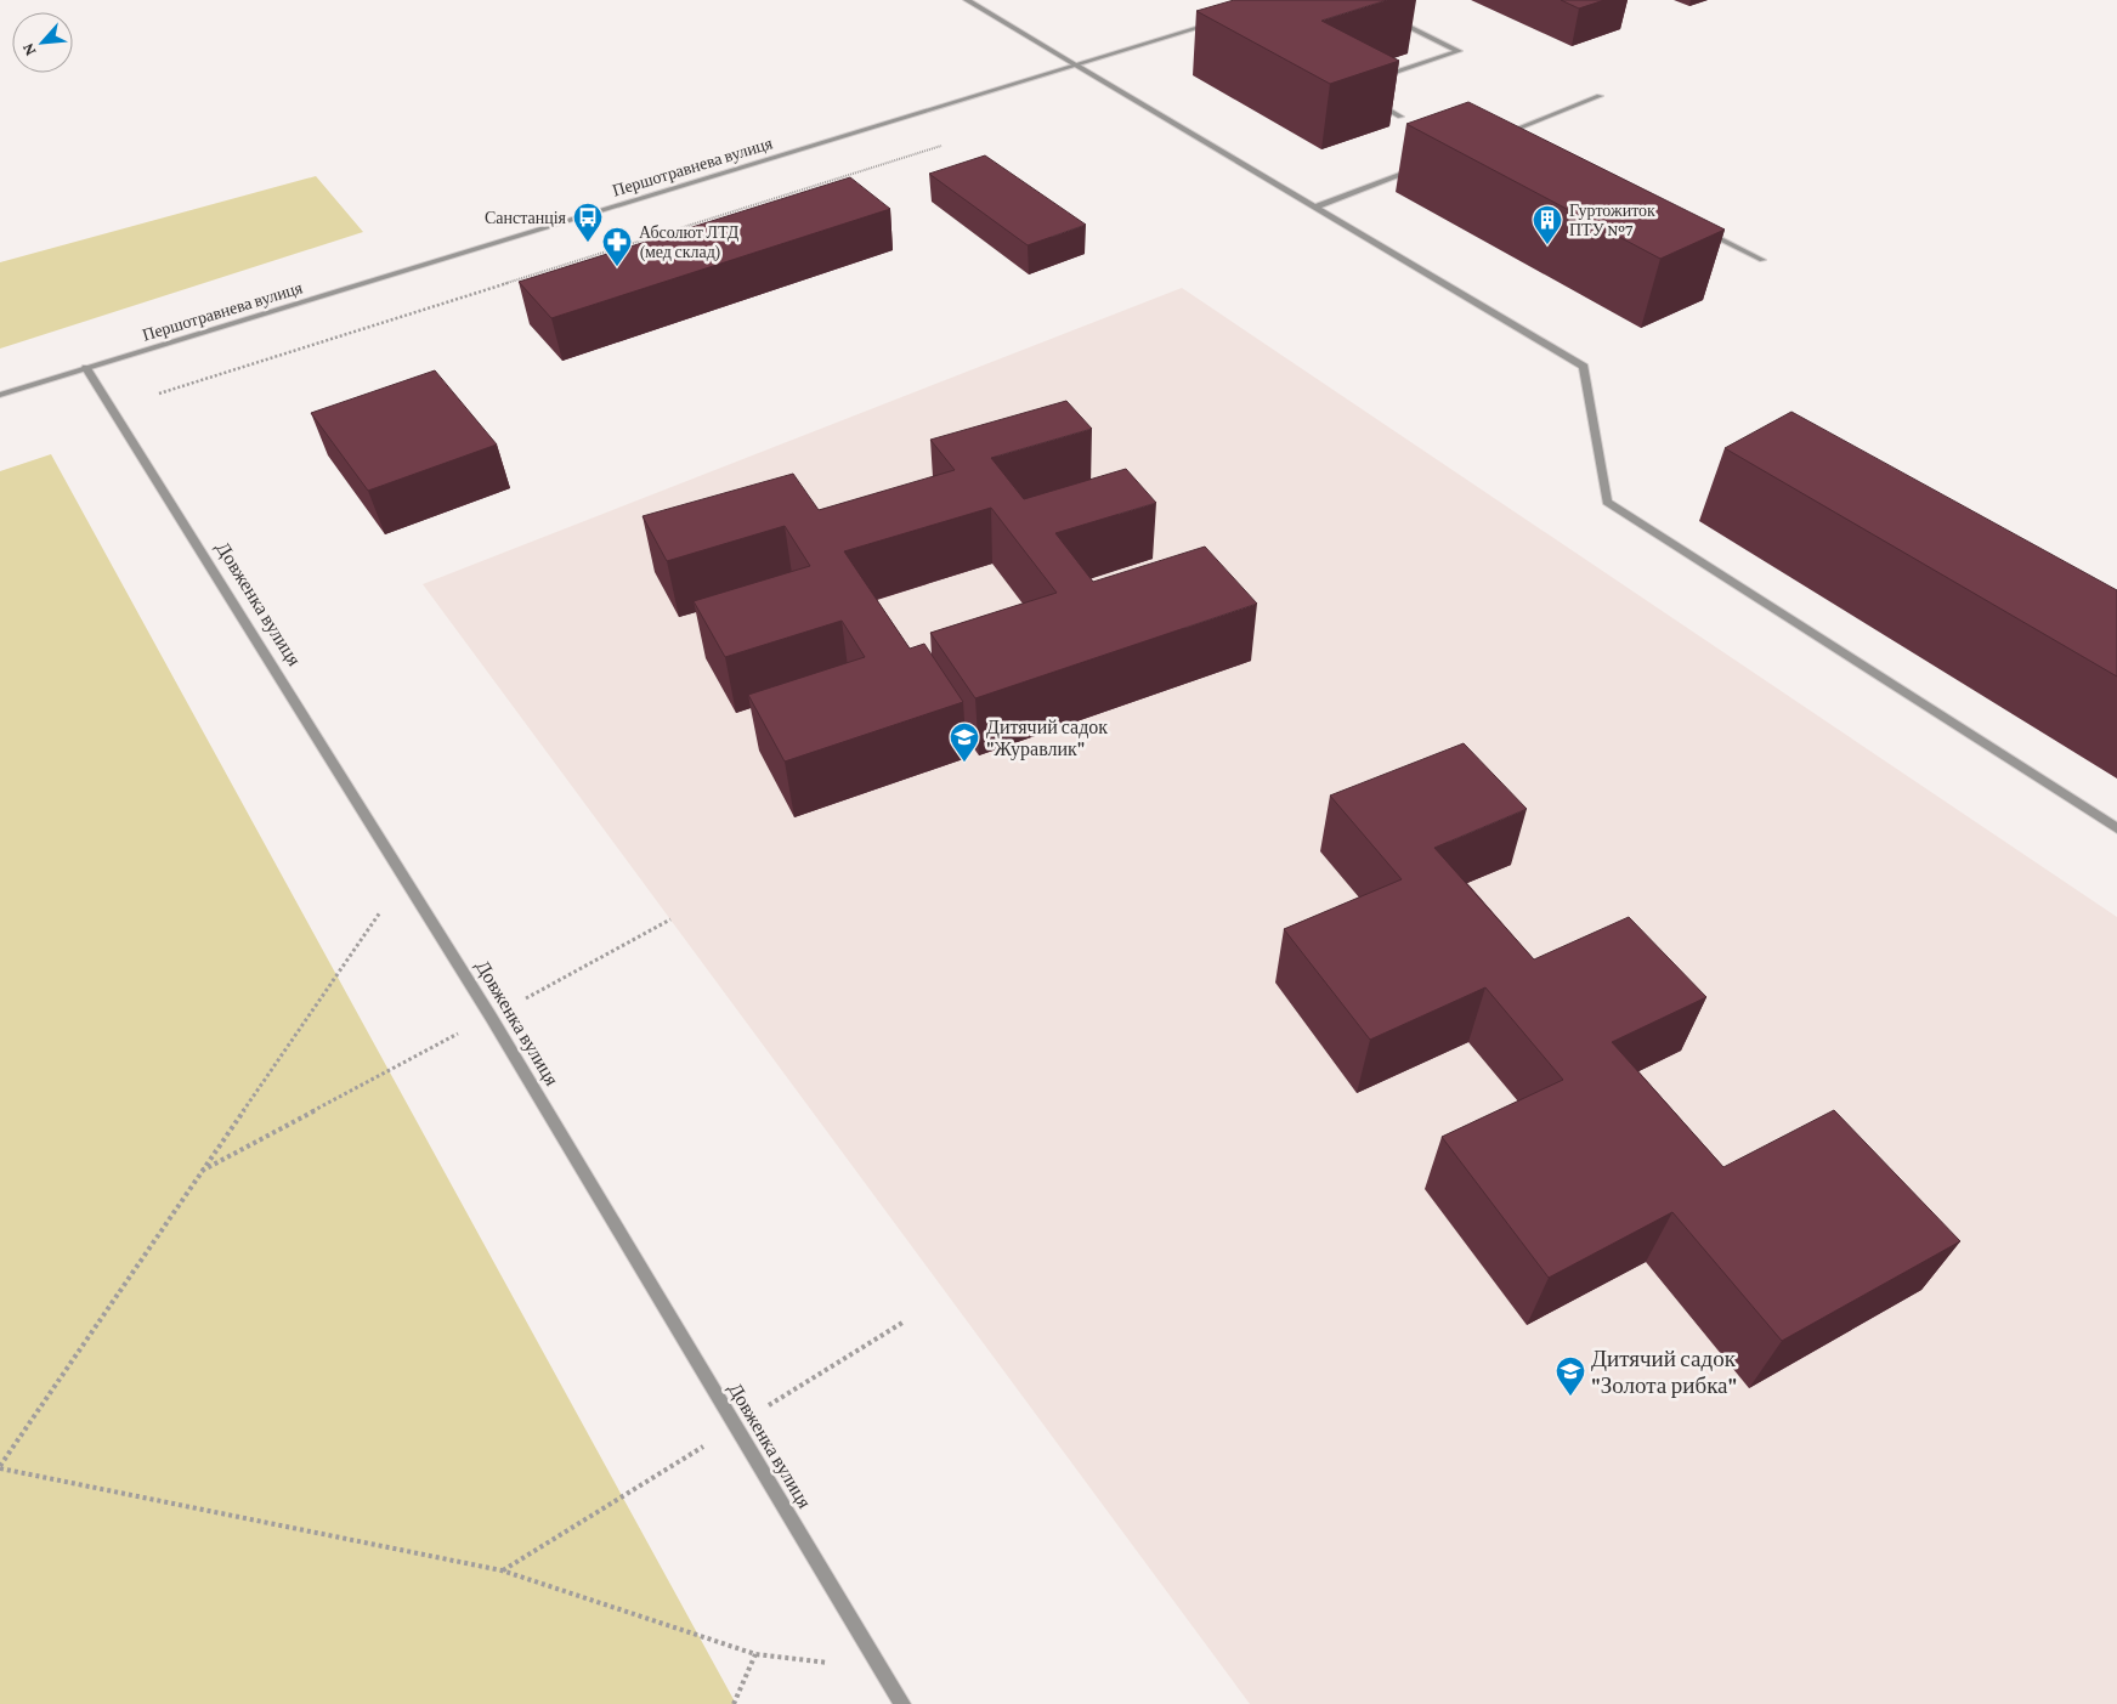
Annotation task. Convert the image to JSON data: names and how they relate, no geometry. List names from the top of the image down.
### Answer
{
  "streets": {
    "street": ["Першотравнева вулиця", "Довженка вулиця"]
  },
  "crossings": [
    ["Першотравнева вулиця", "Довженка вулиця"]
  ],
  "places": {
    "bus stop": ["Санстанція"],
    "building": ["Гуртожиток ПТУ №7"],
    "pharmacy": ["Абсолют ЛТД (мед склад)"],
    "school or university": ["Дитячий садок \"Журавлик\"", "Дитячий садок \"Золота рибка\""]
  },
  "north": "bottom left"
}
